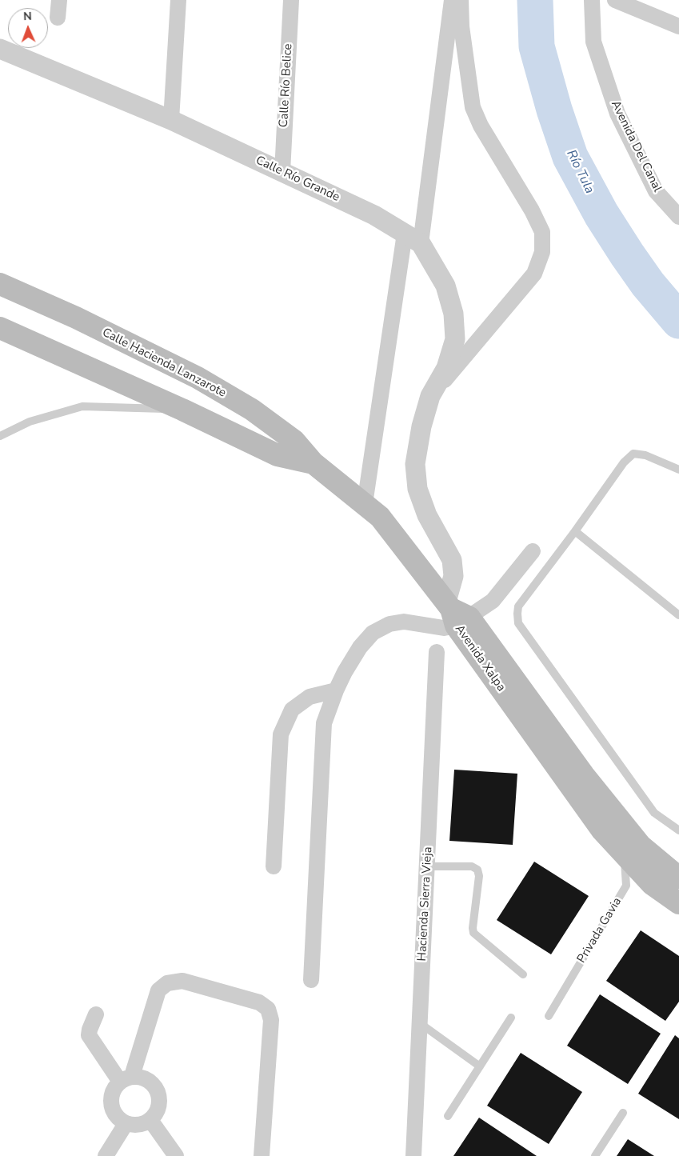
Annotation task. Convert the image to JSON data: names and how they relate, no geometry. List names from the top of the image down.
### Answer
{
  "streets": {
    "main road": ["Calle Hacienda Lanzarote", "Avenida Xalpa"],
    "street": [
      "Calle Río Belice",
      "Avenida Del Canal",
      "Calle Río Grande",
      "Hacienda Sierra Vieja"
    ],
    "lane": ["Privada Gavia"]
  },
  "crossings": [
    ["Calle Río Belice", "Calle Río Grande"],
    ["Calle Hacienda Lanzarote", "Avenida Xalpa"],
    ["Avenida Xalpa", "Privada Gavia"]
  ],
  "water": ["Río Tula"],
  "north": "top"
}
